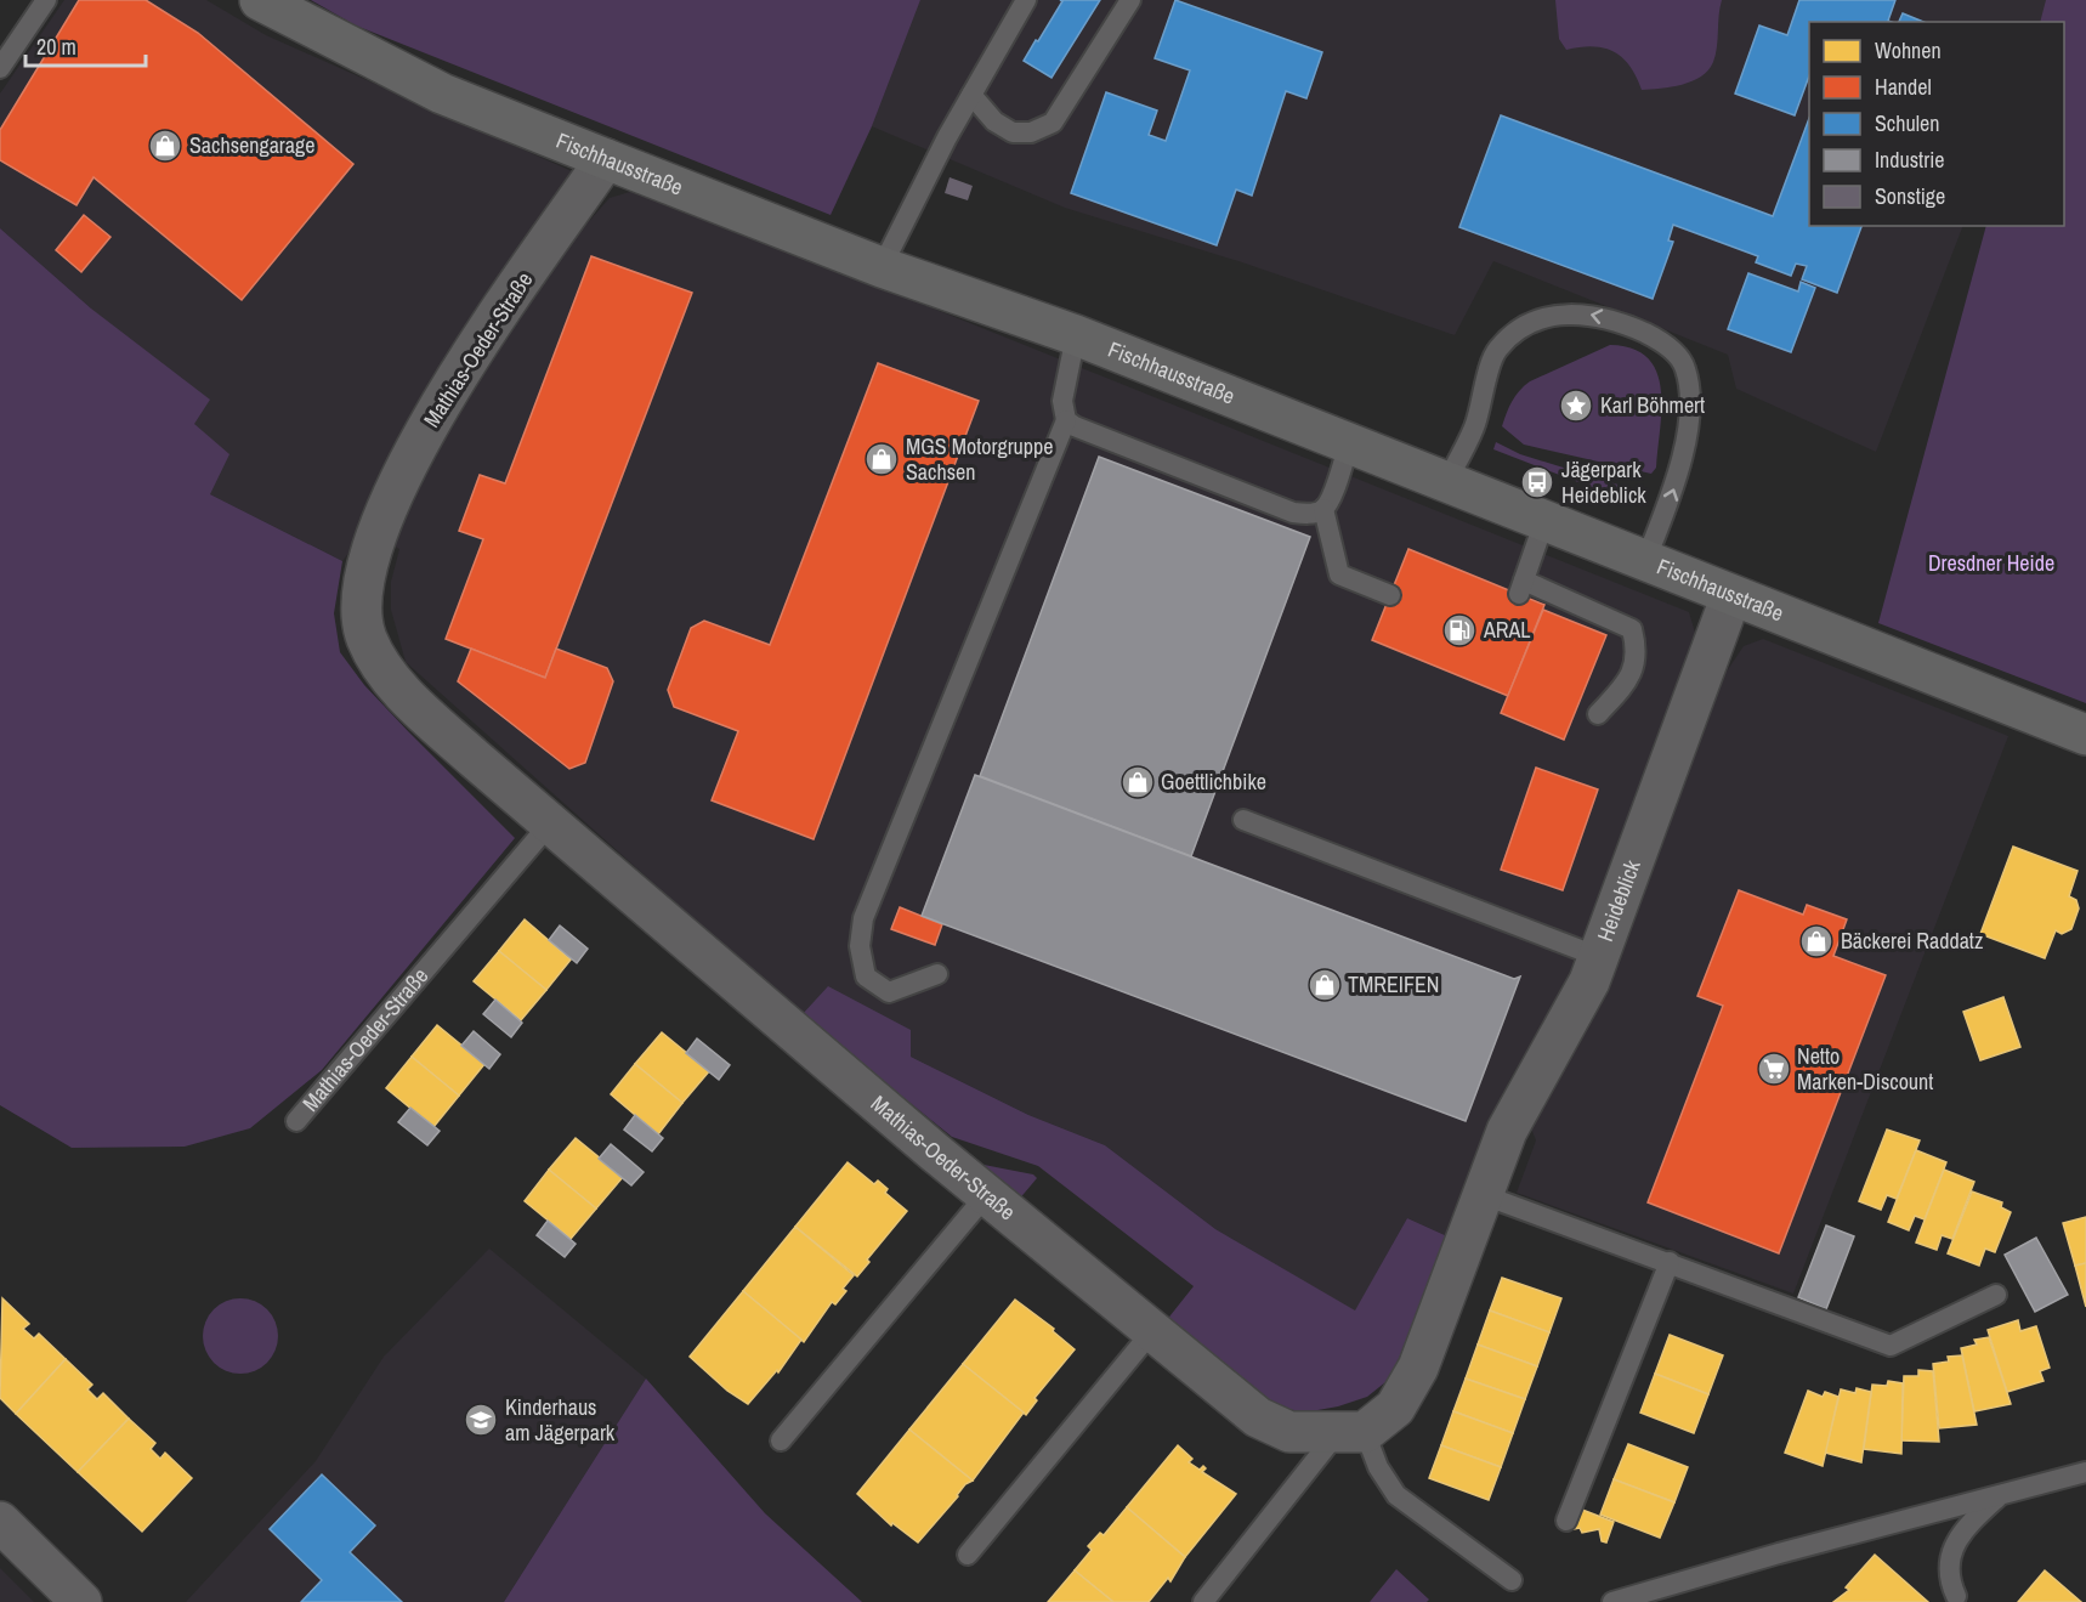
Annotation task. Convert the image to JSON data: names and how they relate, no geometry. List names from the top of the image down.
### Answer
{
  "streets": {
    "main road": ["Fischhausstraße"],
    "street": ["Mathias-Oeder-Straße", "Heideblick"]
  },
  "crossings": [
    ["Fischhausstraße", "Mathias-Oeder-Straße"],
    ["Fischhausstraße", "Heideblick"],
    ["Mathias-Oeder-Straße", "Heideblick"]
  ],
  "parks": ["Dresdner Heide"],
  "places": {
    "shop": [
      "Sachsengarage",
      "MGS Motorgruppe Sachsen",
      "Goettlichbike",
      "Bäckerei Raddatz",
      "TMREIFEN"
    ],
    "place": ["Karl Böhmert"],
    "bus stop": ["Jägerpark Heideblick"],
    "fuel station": ["ARAL"],
    "supermarket": ["Netto Marken-Discount"],
    "school or university": ["Kinderhaus am Jägerpark"]
  },
  "legend": [
    "Wohnen",
    "Handel",
    "Schulen",
    "Industrie",
    "Sonstige"
  ],
  "scale_bar": "20 m"
}
